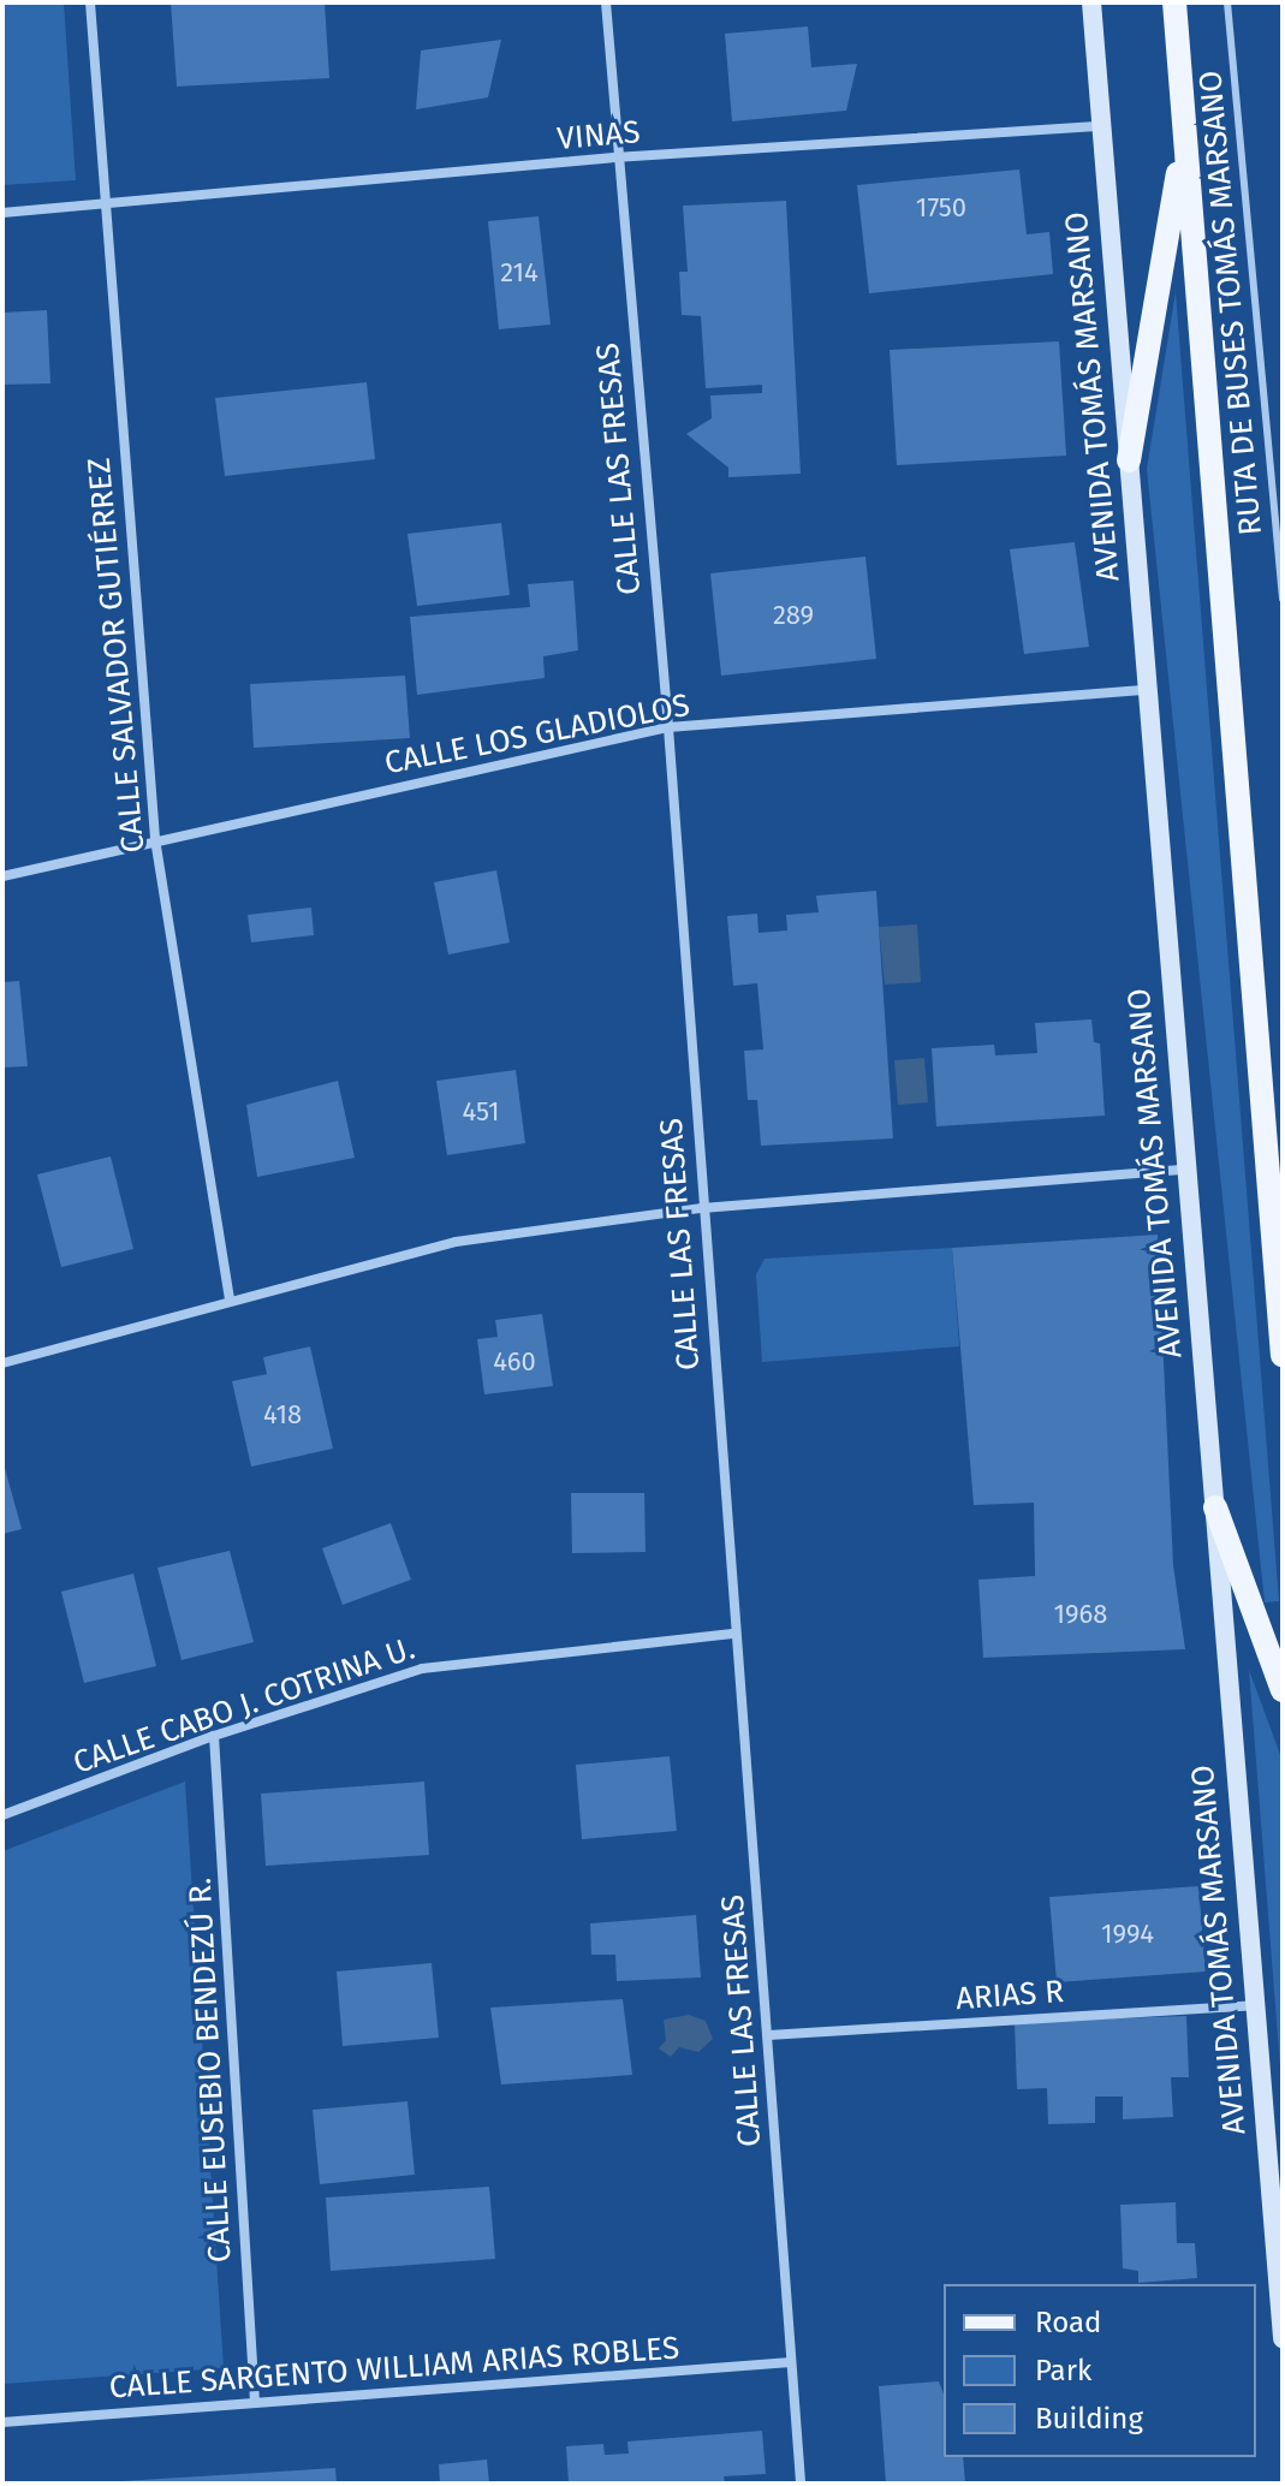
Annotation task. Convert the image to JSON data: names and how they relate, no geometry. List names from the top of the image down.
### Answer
{
  "streets": {
    "street": [
      "VINAS",
      "AVENIDA TOMÁS MARSANO",
      "CALLE LAS FRESAS",
      "CALLE SALVADOR GUTIÉRREZ",
      "CALLE LOS GLADIOLOS",
      "CALLE CABO J. COTRINA U.",
      "ARIAS R",
      "CALLE EUSEBIO BENDEZÚ R.",
      "CALLE SARGENTO WILLIAM ARIAS ROBLES"
    ],
    "lane": ["RUTA DE BUSES TOMÁS MARSANO"]
  },
  "crossings": [
    ["VINAS", "AVENIDA TOMÁS MARSANO"],
    ["VINAS", "CALLE LAS FRESAS"],
    ["VINAS", "CALLE SALVADOR GUTIÉRREZ"],
    ["AVENIDA TOMÁS MARSANO", "CALLE LOS GLADIOLOS"],
    ["AVENIDA TOMÁS MARSANO", "ARIAS R"],
    ["CALLE LAS FRESAS", "CALLE LOS GLADIOLOS"],
    ["CALLE LAS FRESAS", "CALLE CABO J. COTRINA U."],
    ["CALLE LAS FRESAS", "ARIAS R"],
    ["CALLE LAS FRESAS", "CALLE SARGENTO WILLIAM ARIAS ROBLES"],
    ["CALLE SALVADOR GUTIÉRREZ", "CALLE LOS GLADIOLOS"],
    ["CALLE CABO J. COTRINA U.", "CALLE EUSEBIO BENDEZÚ R."],
    ["CALLE EUSEBIO BENDEZÚ R.", "CALLE SARGENTO WILLIAM ARIAS ROBLES"]
  ],
  "house_numbers": [
    "1750",
    "214",
    "289",
    "451",
    "460",
    "418",
    "1968",
    "1994"
  ],
  "legend": ["Road", "Park", "Building"]
}
